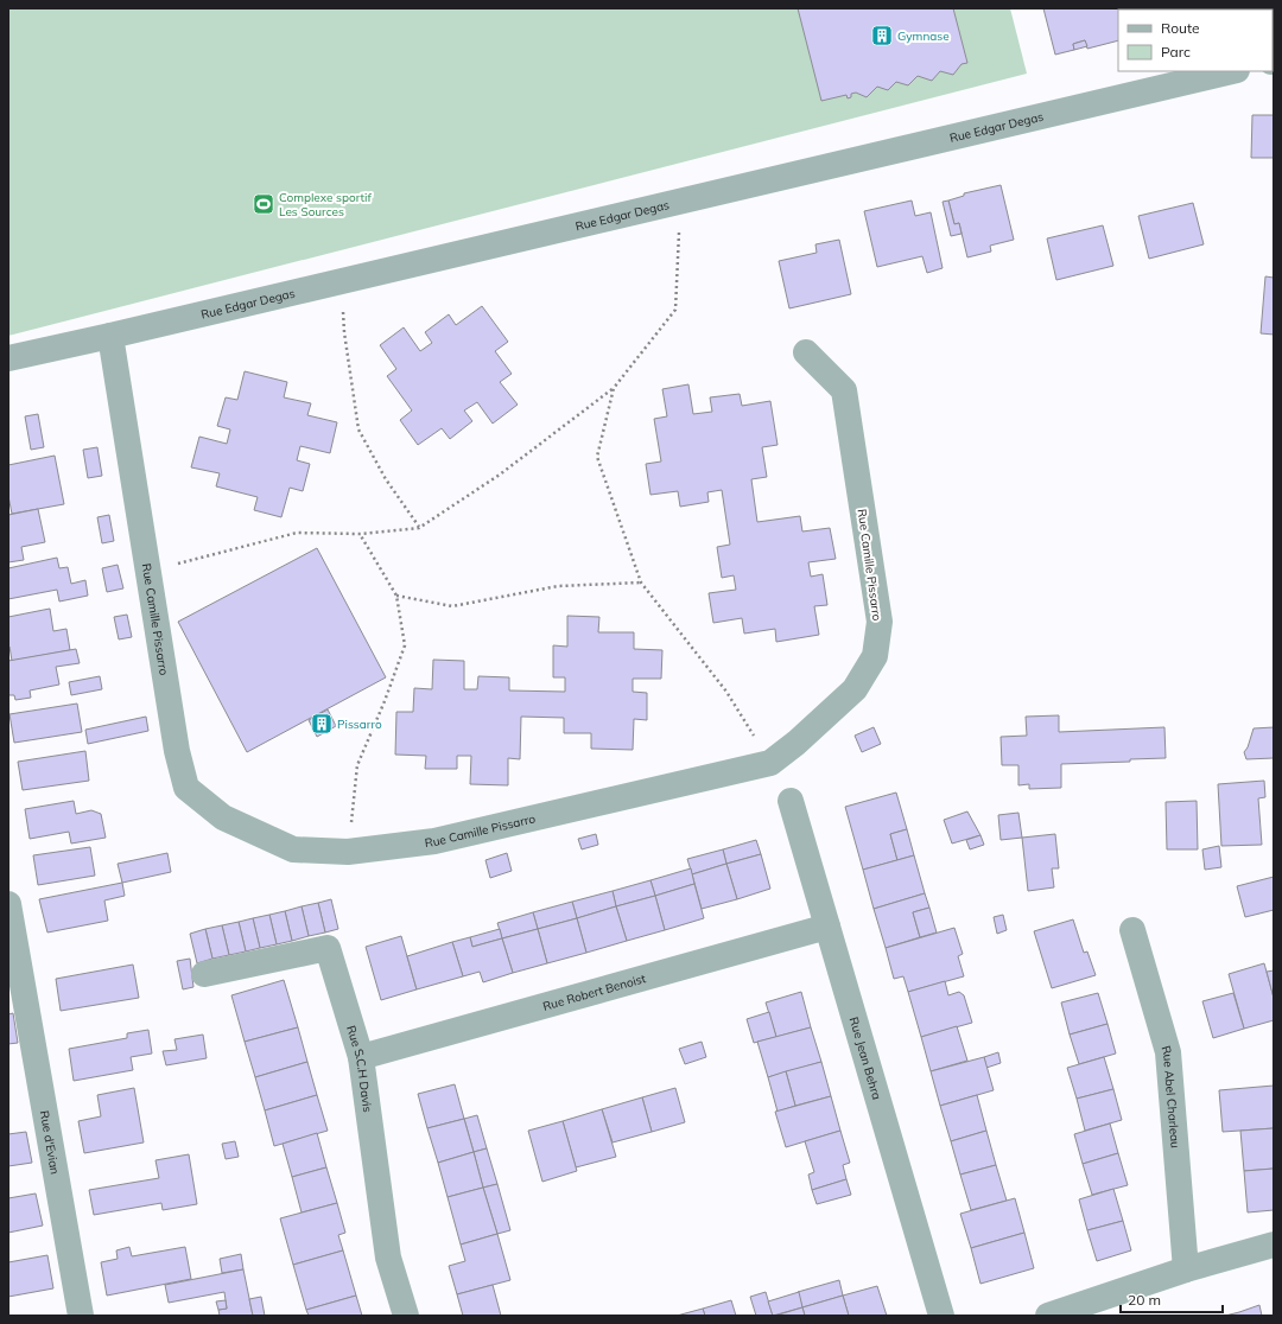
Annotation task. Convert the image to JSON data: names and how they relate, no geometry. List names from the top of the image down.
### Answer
{
  "streets": {
    "street": [
      "Rue Edgar Degas",
      "Rue Camille Pissarro",
      "Rue Robert Benoist",
      "Rue Jean Behra",
      "Rue S.C.H Davis",
      "Rue Abel Charleau",
      "Rue d'Evian"
    ]
  },
  "crossings": [
    ["Rue Edgar Degas", "Rue Camille Pissarro"],
    ["Rue Robert Benoist", "Rue Jean Behra"],
    ["Rue Robert Benoist", "Rue S.C.H Davis"]
  ],
  "places": {
    "building": ["Gymnase", "Pissarro"],
    "sports": ["Complexe sportif Les Sources"]
  },
  "legend": ["Route", "Parc"],
  "scale_bar": "20 m"
}
